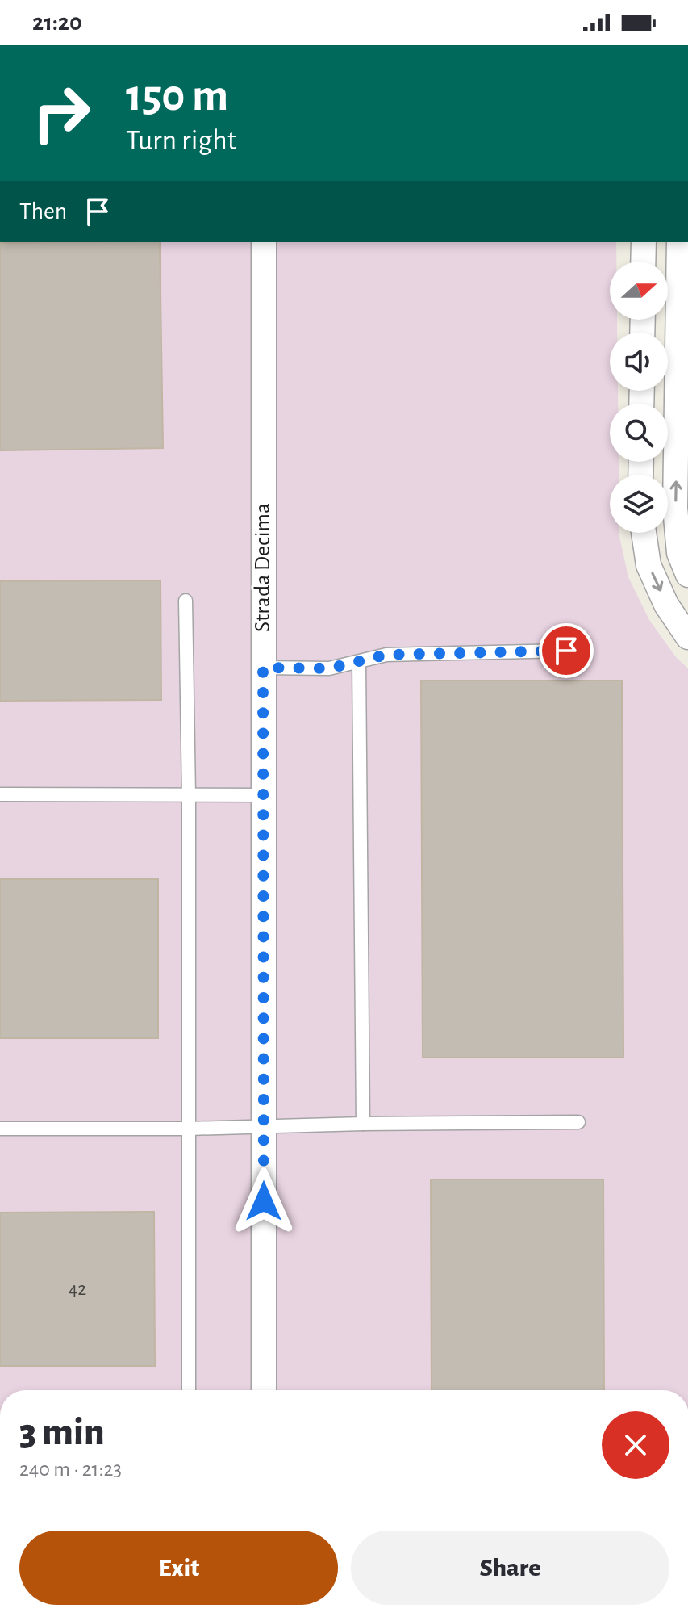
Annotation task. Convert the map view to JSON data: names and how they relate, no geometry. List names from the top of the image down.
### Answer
{
  "streets": {
    "street": ["Strada Decima"]
  },
  "house_numbers": ["42"],
  "north": "right",
  "page": {
    "status": "21:20",
    "turn": ["150 m", "Turn right"],
    "then": "Then",
    "heading": ["3 min", "240 m · 21:23"],
    "buttons": ["Exit", "Share"]
  }
}
